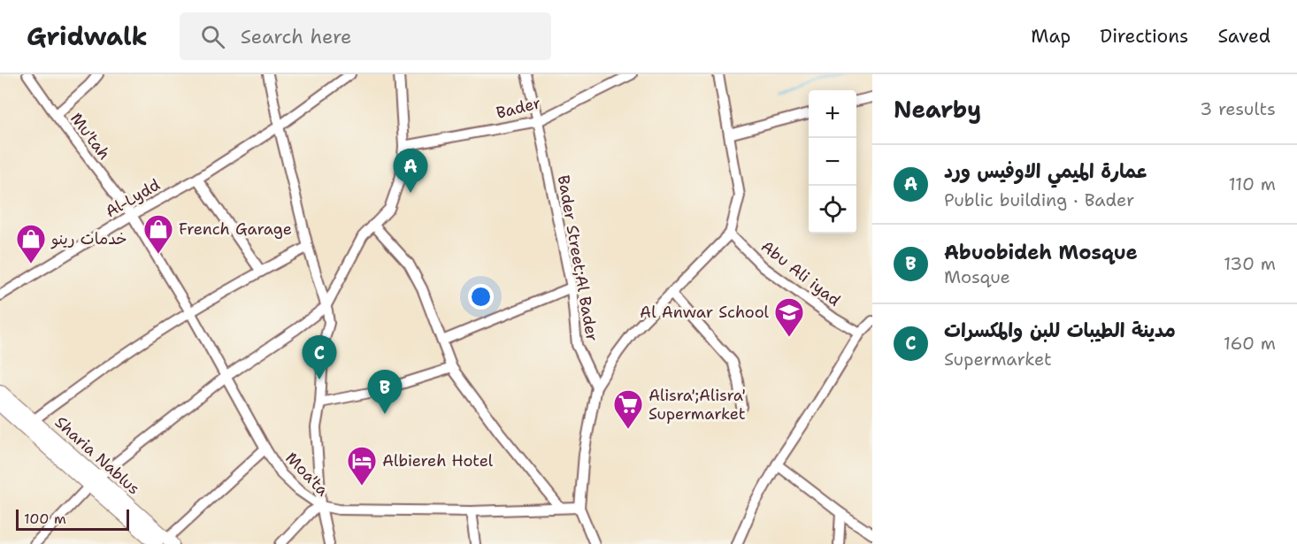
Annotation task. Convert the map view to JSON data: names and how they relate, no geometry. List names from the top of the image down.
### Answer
{
  "streets": {
    "main road": ["Sharia Nablus"],
    "street": [
      "Bader",
      "Mu'tah",
      "Al-Lydd",
      "Bader Street;Al Bader",
      "Abu Ali iyad",
      "Moa'ta"
    ]
  },
  "crossings": [
    ["Bader", "Bader Street;Al Bader"],
    ["Mu'tah", "Al-Lydd"],
    ["Mu'tah", "Moa'ta"],
    ["Sharia Nablus", "Moa'ta"]
  ],
  "places": {
    "shop": ["French Garage", "خدمات رينو"],
    "school or university": ["Al Anwar School"],
    "supermarket": ["Alisra';Alisra' Supermarket"],
    "hotel": ["Albiereh Hotel"]
  },
  "scale_bar": "100 m",
  "page": {
    "header": "Gridwalk",
    "search": "Search here",
    "nav": ["Map", "Directions", "Saved"],
    "heading": ["Nearby", "3 results"],
    "map_buttons": ["+", "−"],
    "list": [
      {
        "mark": "A",
        "name": "عمارة الميمي الاوفيس ورد",
        "note": "Public building · Bader",
        "value": "110 m"
      },
      {
        "mark": "B",
        "name": "Abuobideh Mosque",
        "note": "Mosque",
        "value": "130 m"
      },
      {
        "mark": "C",
        "name": "مدينة الطيبات للبن والمكسرات",
        "note": "Supermarket",
        "value": "160 m"
      }
    ],
    "pins": ["A", "C", "B"],
    "scale": "100 m"
  }
}
